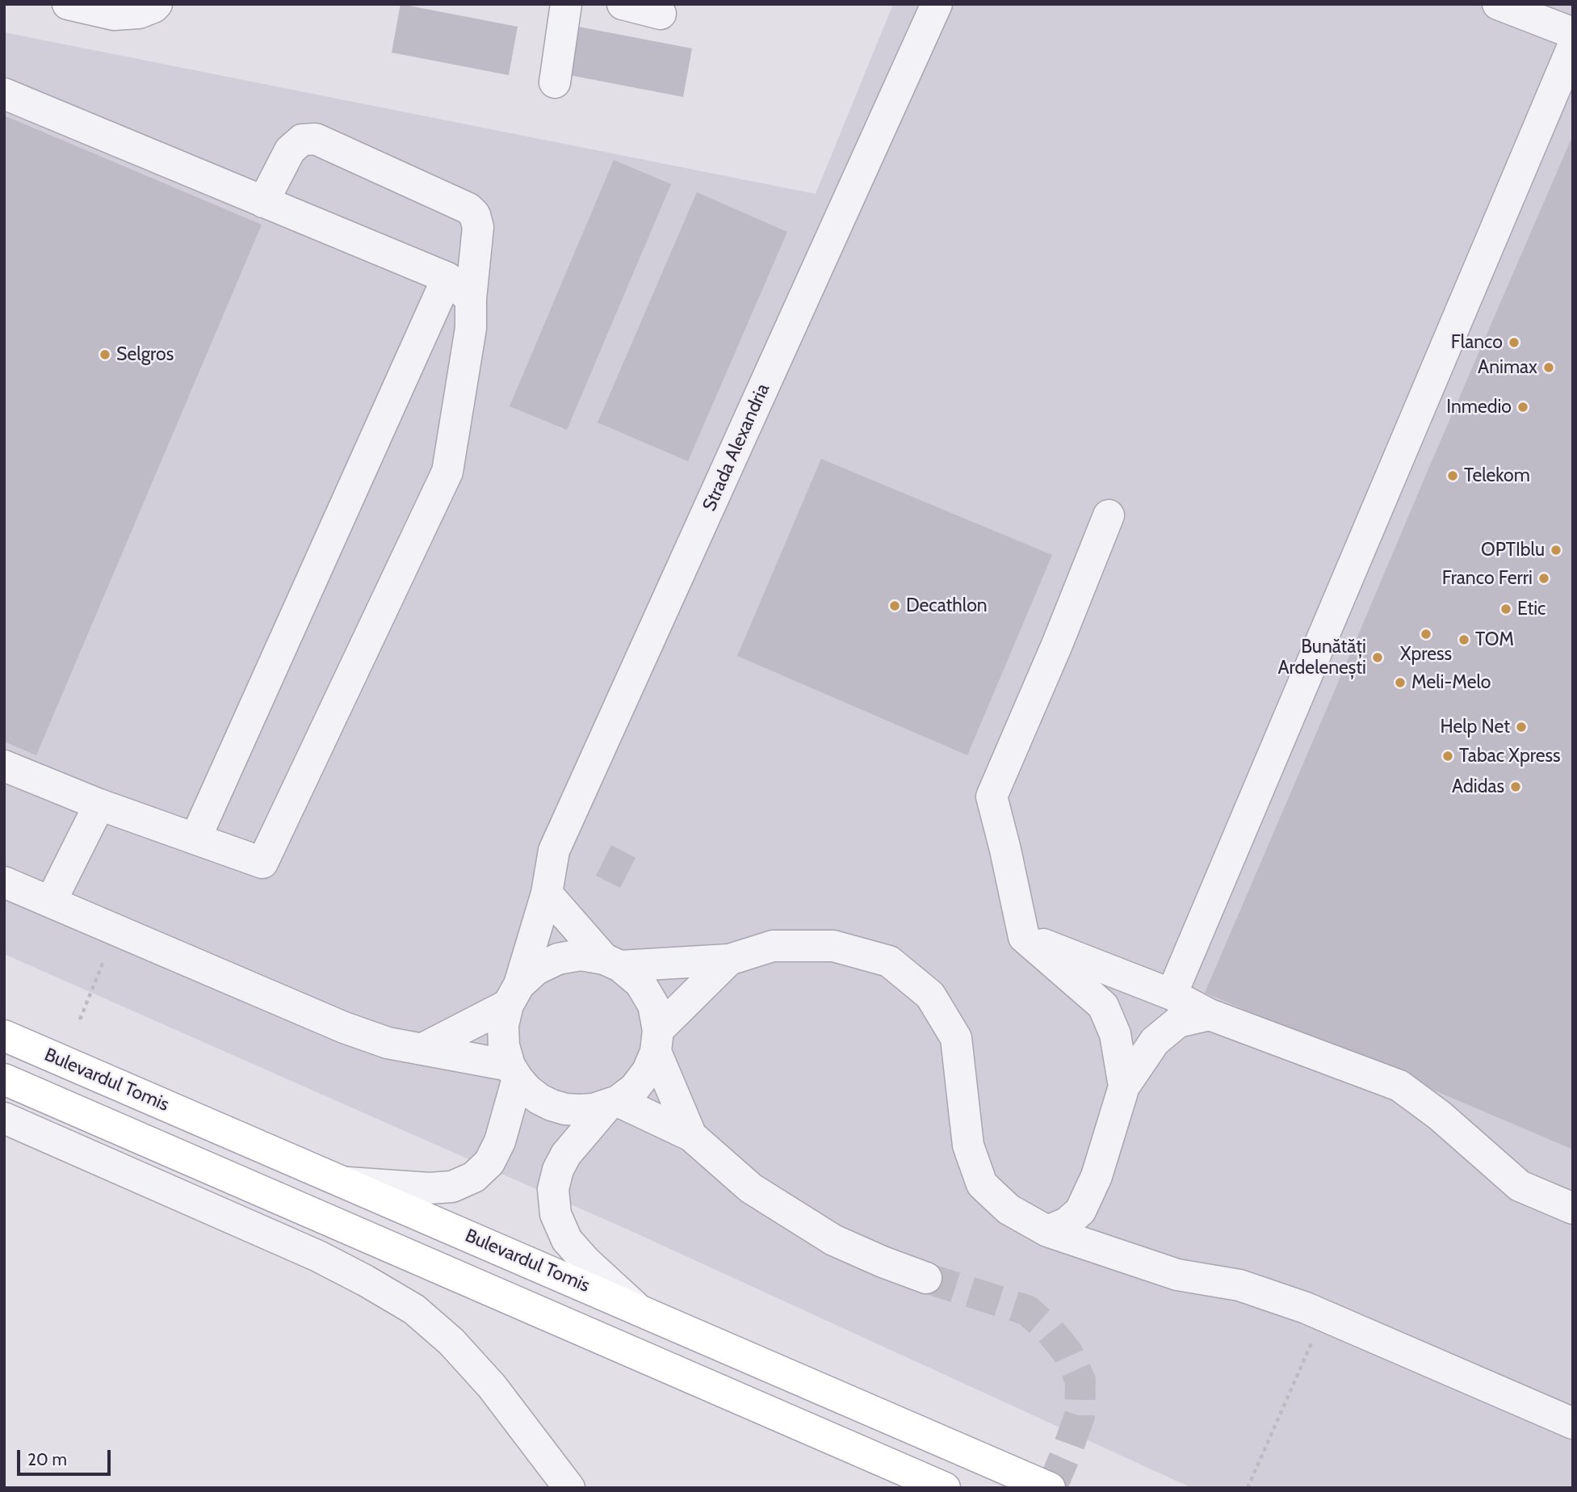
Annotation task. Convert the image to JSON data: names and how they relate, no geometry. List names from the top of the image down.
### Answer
{
  "streets": {
    "main road": ["Bulevardul Tomis"],
    "street": ["Strada Alexandria"]
  },
  "places": [
    "Flanco",
    "Selgros",
    "Animax",
    "Inmedio",
    "Telekom",
    "OPTIblu",
    "Franco Ferri",
    "Decathlon",
    "Etic",
    "Xpress",
    "TOM",
    "Bunătăți Ardelenești",
    "Meli-Melo",
    "Help Net",
    "Tabac Xpress",
    "Adidas"
  ],
  "scale_bar": "20 m"
}
